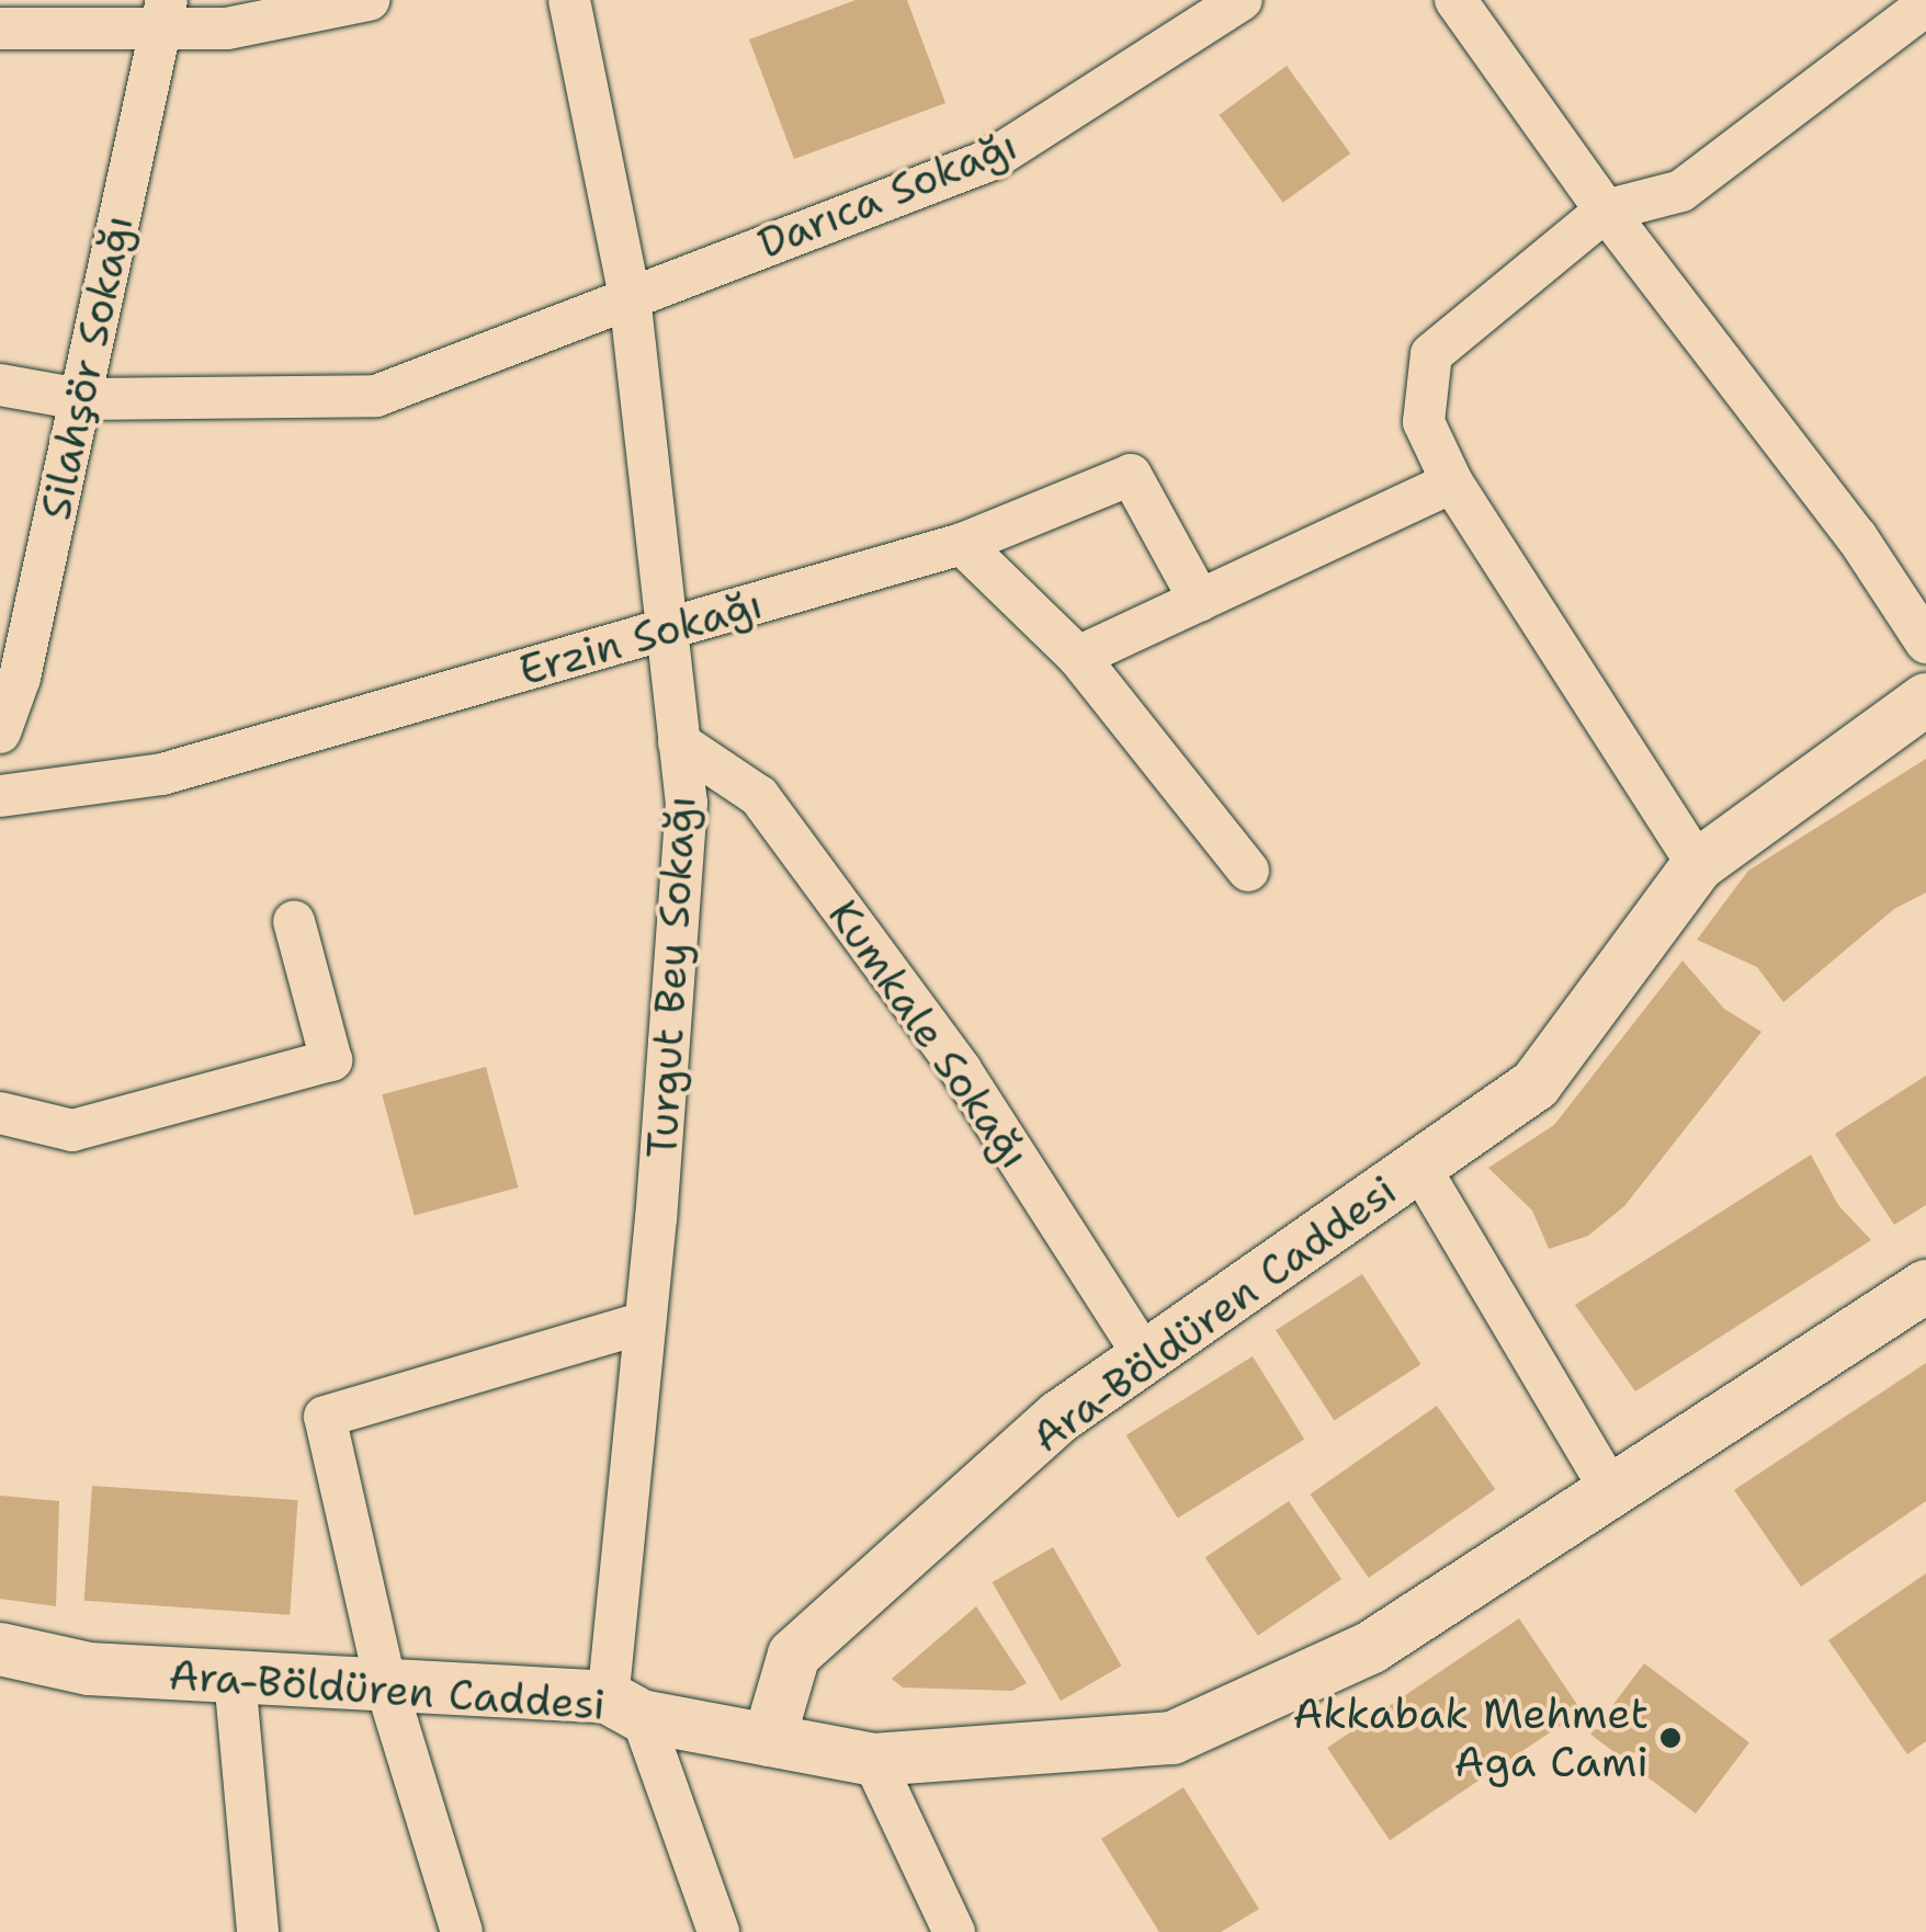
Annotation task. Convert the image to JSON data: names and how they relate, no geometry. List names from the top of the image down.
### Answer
{
  "streets": {
    "street": [
      "Darıca Sokağı",
      "Silahşör Sokağı",
      "Erzin Sokağı",
      "Turgut Bey Sokağı",
      "Kumkale Sokağı",
      "Ara-Böldüren Caddesi"
    ]
  },
  "crossings": [
    ["Darıca Sokağı", "Silahşör Sokağı"],
    ["Darıca Sokağı", "Turgut Bey Sokağı"],
    ["Erzin Sokağı", "Turgut Bey Sokağı"],
    ["Turgut Bey Sokağı", "Kumkale Sokağı"],
    ["Turgut Bey Sokağı", "Ara-Böldüren Caddesi"],
    ["Kumkale Sokağı", "Ara-Böldüren Caddesi"]
  ],
  "places": ["Akkabak Mehmet Aga Cami"]
}
